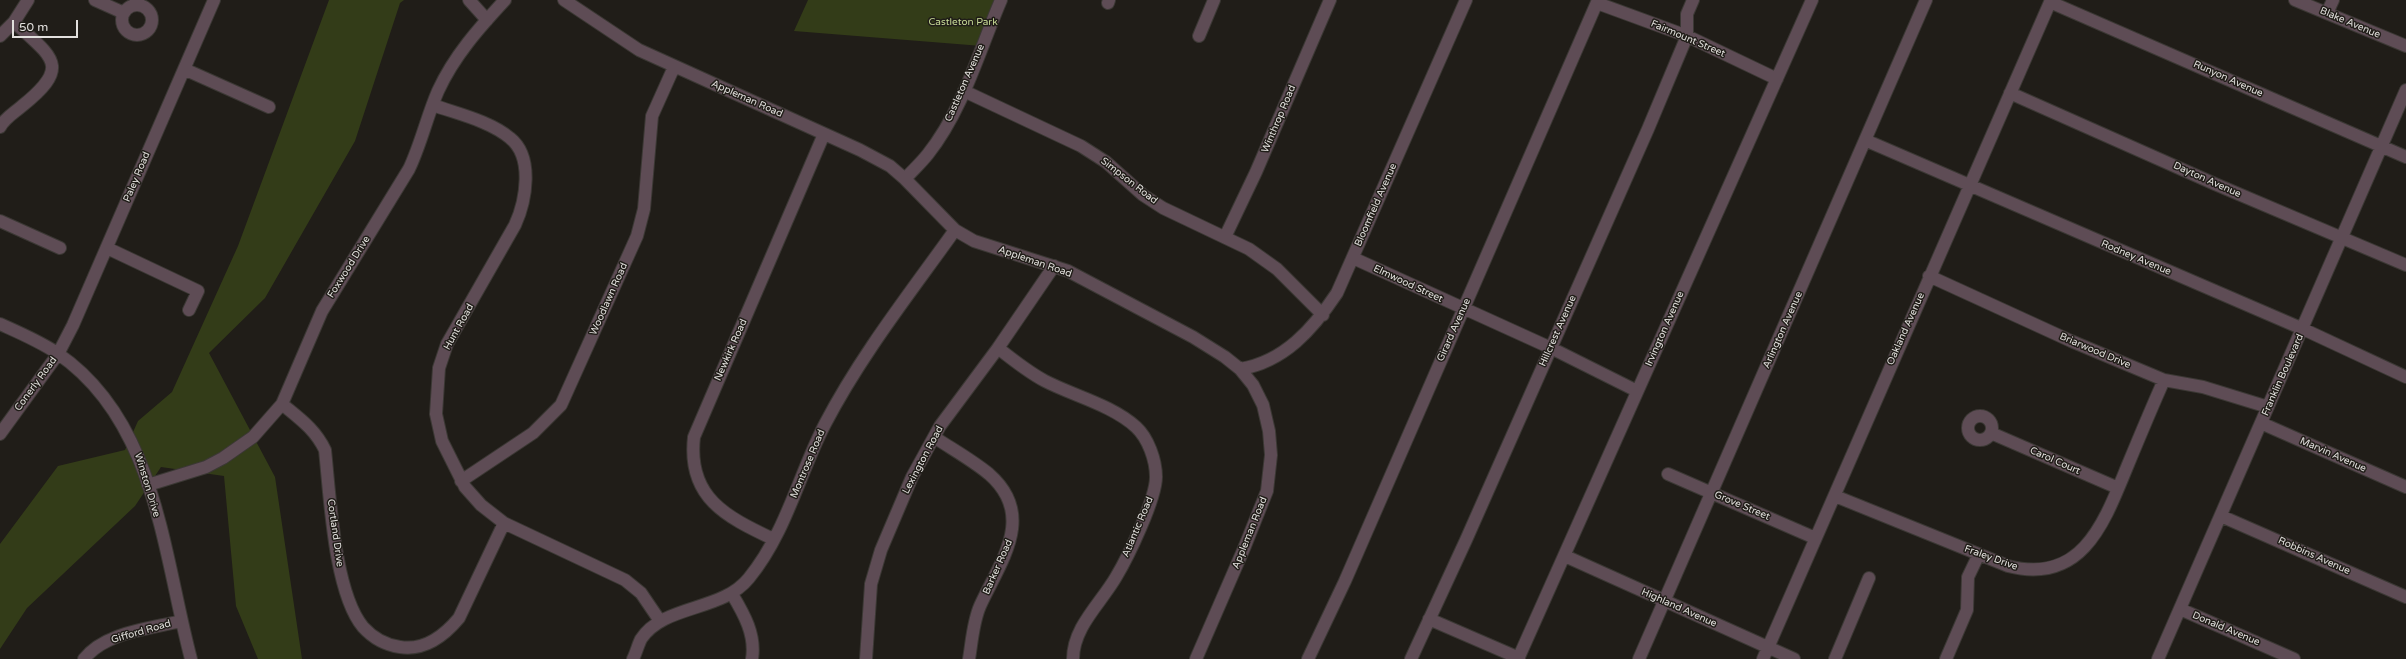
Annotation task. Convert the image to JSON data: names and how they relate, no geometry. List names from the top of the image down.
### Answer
{
  "streets": {
    "street": [
      "Blake Avenue",
      "Fairmount Street",
      "Runyon Avenue",
      "Castleton Avenue",
      "Appleman Road",
      "Winthrop Road",
      "Paley Road",
      "Dayton Avenue",
      "Simpson Road",
      "Bloomfield Avenue",
      "Rodney Avenue",
      "Foxwood Drive",
      "Elmwood Street",
      "Woodlawn Road",
      "Hunt Road",
      "Irvington Avenue",
      "Oakland Avenue",
      "Girard Avenue",
      "Arlington Avenue",
      "Hillcrest Avenue",
      "Newkirk Road",
      "Briarwood Drive",
      "Franklin Boulevard",
      "Conerly Road",
      "Marvin Avenue",
      "Lexington Road",
      "Carol Court",
      "Montrose Road",
      "Winston Drive",
      "Grove Street",
      "Atlantic Road",
      "Cortland Drive",
      "Robbins Avenue",
      "Fraley Drive",
      "Barker Road",
      "Highland Avenue",
      "Donald Avenue",
      "Gifford Road"
    ]
  },
  "crossings": [
    ["Fairmount Street", "Irvington Avenue"],
    ["Fairmount Street", "Girard Avenue"],
    ["Fairmount Street", "Hillcrest Avenue"],
    ["Runyon Avenue", "Oakland Avenue"],
    ["Runyon Avenue", "Franklin Boulevard"],
    ["Castleton Avenue", "Appleman Road"],
    ["Castleton Avenue", "Simpson Road"],
    ["Appleman Road", "Bloomfield Avenue"],
    ["Appleman Road", "Woodlawn Road"],
    ["Appleman Road", "Newkirk Road"],
    ["Appleman Road", "Lexington Road"],
    ["Appleman Road", "Montrose Road"],
    ["Winthrop Road", "Simpson Road"],
    ["Paley Road", "Conerly Road"],
    ["Paley Road", "Winston Drive"],
    ["Dayton Avenue", "Oakland Avenue"],
    ["Dayton Avenue", "Franklin Boulevard"],
    ["Simpson Road", "Bloomfield Avenue"],
    ["Bloomfield Avenue", "Elmwood Street"],
    ["Rodney Avenue", "Oakland Avenue"],
    ["Rodney Avenue", "Arlington Avenue"],
    ["Rodney Avenue", "Franklin Boulevard"],
    ["Foxwood Drive", "Hunt Road"],
    ["Foxwood Drive", "Winston Drive"],
    ["Foxwood Drive", "Cortland Drive"],
    ["Elmwood Street", "Irvington Avenue"],
    ["Elmwood Street", "Girard Avenue"],
    ["Elmwood Street", "Hillcrest Avenue"],
    ["Woodlawn Road", "Hunt Road"],
    ["Hunt Road", "Montrose Road"],
    ["Hunt Road", "Cortland Drive"],
    ["Irvington Avenue", "Highland Avenue"],
    ["Oakland Avenue", "Briarwood Drive"],
    ["Oakland Avenue", "Grove Street"],
    ["Oakland Avenue", "Fraley Drive"],
    ["Oakland Avenue", "Highland Avenue"],
    ["Arlington Avenue", "Grove Street"],
    ["Arlington Avenue", "Highland Avenue"],
    ["Newkirk Road", "Montrose Road"],
    ["Briarwood Drive", "Franklin Boulevard"],
    ["Briarwood Drive", "Fraley Drive"],
    ["Franklin Boulevard", "Marvin Avenue"],
    ["Franklin Boulevard", "Robbins Avenue"],
    ["Franklin Boulevard", "Donald Avenue"],
    ["Conerly Road", "Winston Drive"],
    ["Lexington Road", "Atlantic Road"],
    ["Lexington Road", "Barker Road"],
    ["Carol Court", "Fraley Drive"],
    ["Winston Drive", "Gifford Road"]
  ],
  "parks": ["Castleton Park"],
  "scale_bar": "50 m"
}
